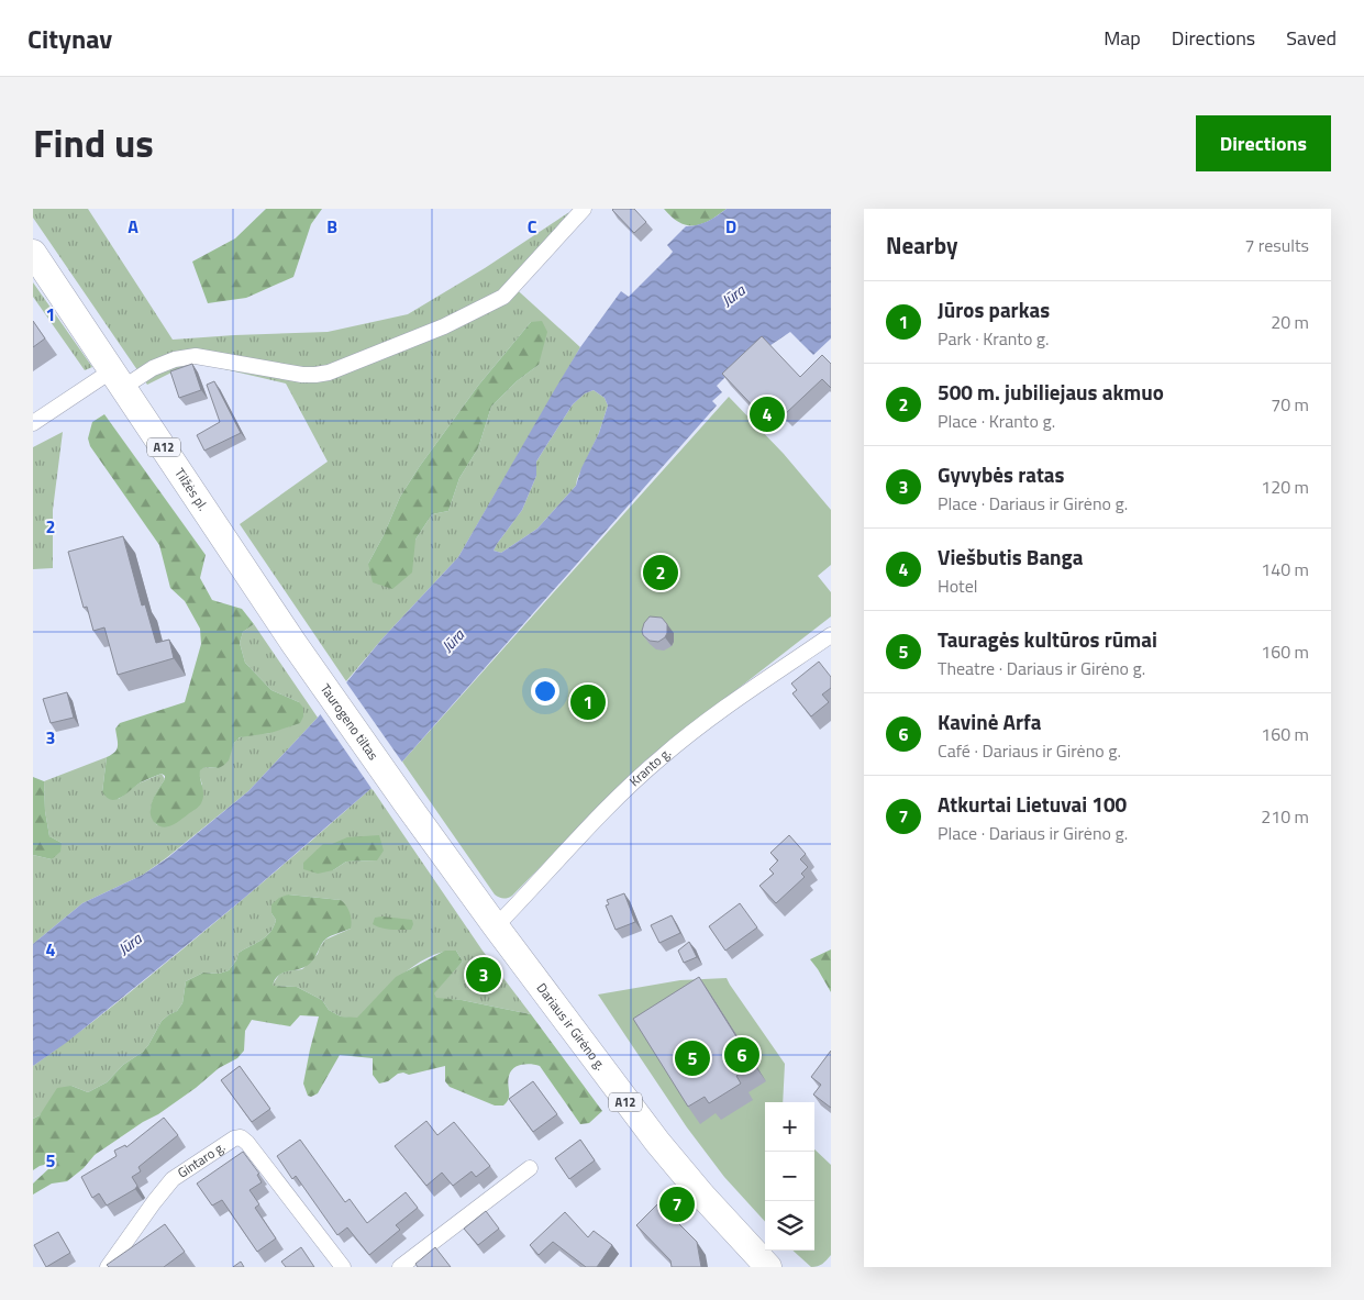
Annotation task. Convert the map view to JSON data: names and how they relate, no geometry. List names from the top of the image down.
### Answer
{
  "streets": {
    "highway": [
      "A12",
      "Tilžės pl.",
      "Taurogeno tiltas",
      "Dariaus ir Girėno g."
    ],
    "street": ["Kranto g.", "Gintaro g."]
  },
  "crossings": [
    ["Tilžės pl.", "Taurogeno tiltas"],
    ["Taurogeno tiltas", "Dariaus ir Girėno g."],
    ["Kranto g.", "Dariaus ir Girėno g."]
  ],
  "water": ["Jūra"],
  "page": {
    "header": "Citynav",
    "nav": ["Map", "Directions", "Saved"],
    "title": "Find us",
    "buttons": "Directions",
    "heading": ["Nearby", "7 results"],
    "list": [
      {
        "mark": "1",
        "name": "Jūros parkas",
        "note": "Park · Kranto g.",
        "value": "20 m"
      },
      {
        "mark": "2",
        "name": "500 m. jubiliejaus akmuo",
        "note": "Place · Kranto g.",
        "value": "70 m"
      },
      {
        "mark": "3",
        "name": "Gyvybės ratas",
        "note": "Place · Dariaus ir Girėno g.",
        "value": "120 m"
      },
      {
        "mark": "4",
        "name": "Viešbutis Banga",
        "note": "Hotel",
        "value": "140 m"
      },
      {
        "mark": "5",
        "name": "Tauragės kultūros rūmai",
        "note": "Theatre · Dariaus ir Girėno g.",
        "value": "160 m"
      },
      {
        "mark": "6",
        "name": "Kavinė Arfa",
        "note": "Café · Dariaus ir Girėno g.",
        "value": "160 m"
      },
      {
        "mark": "7",
        "name": "Atkurtai Lietuvai 100",
        "note": "Place · Dariaus ir Girėno g.",
        "value": "210 m"
      }
    ],
    "pins": [
      "4",
      "2",
      "1",
      "3",
      "6",
      "5",
      "7"
    ],
    "map_buttons": ["+", "−"]
  },
  "grid": {
    "columns": [
      "A",
      "B",
      "C",
      "D"
    ],
    "rows": [
      "1",
      "2",
      "3",
      "4",
      "5"
    ]
  }
}
